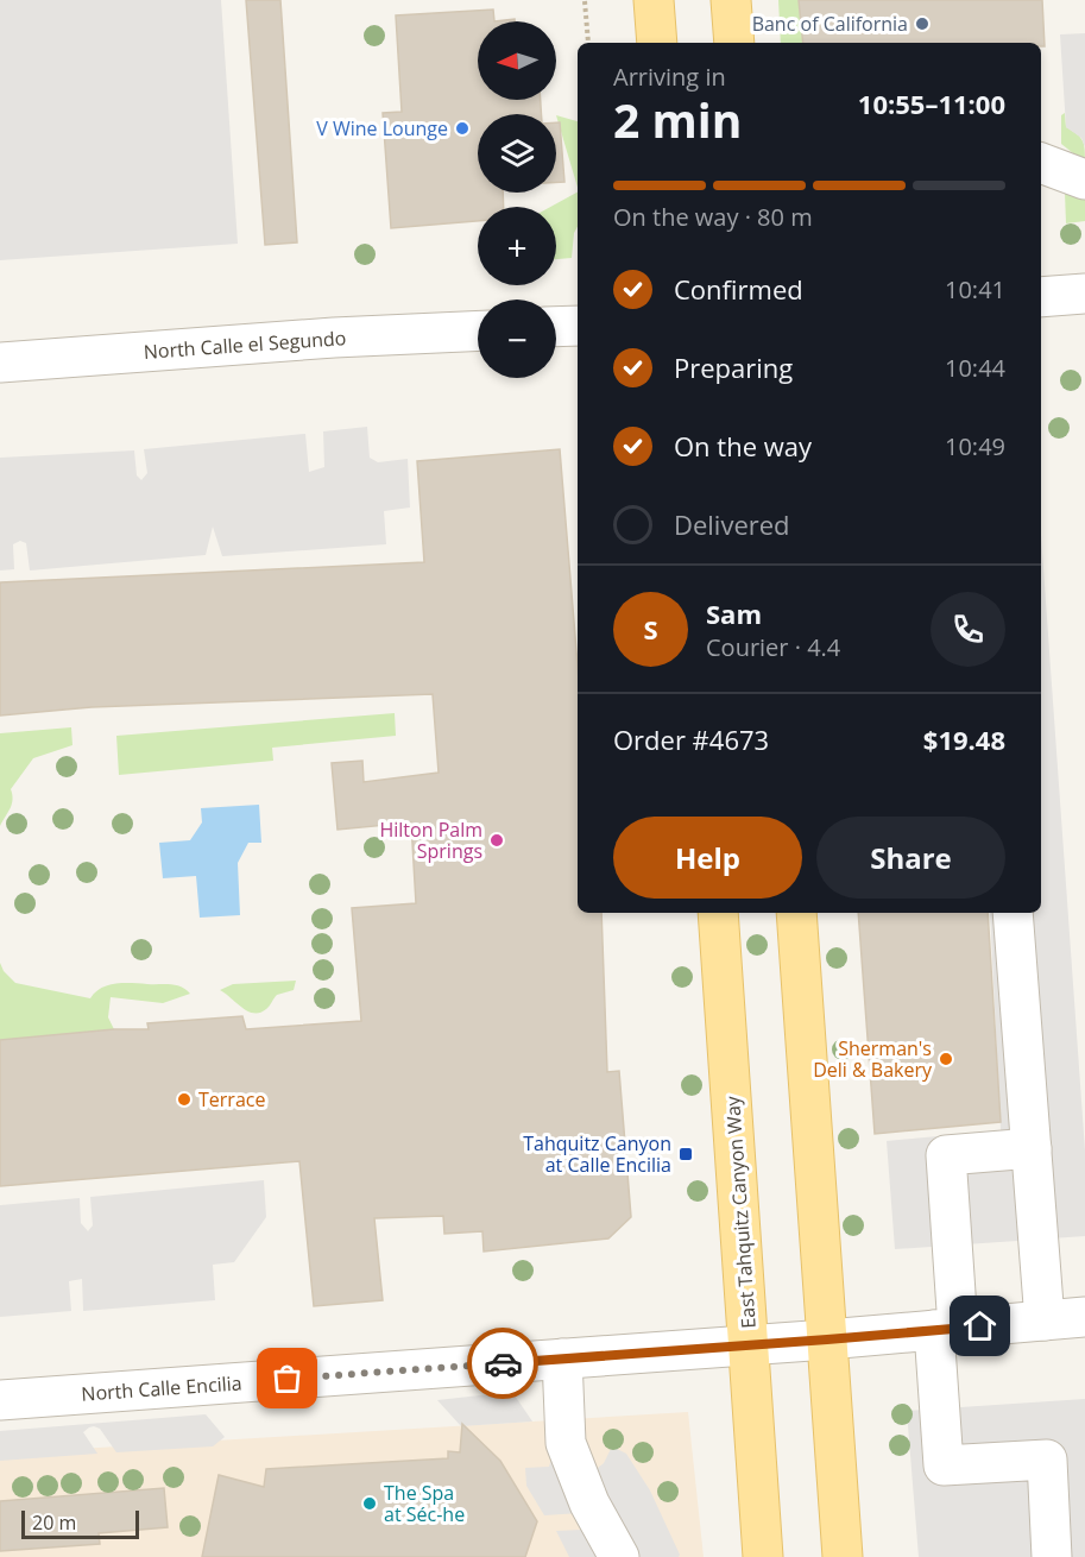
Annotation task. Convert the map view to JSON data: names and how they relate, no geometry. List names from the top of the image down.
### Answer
{
  "streets": {
    "main road": ["East Tahquitz Canyon Way"],
    "street": ["North Calle el Segundo", "North Calle Encilia"]
  },
  "crossings": [
    ["East Tahquitz Canyon Way", "North Calle Encilia"]
  ],
  "places": {
    "other": [
      "Banc of California",
      "V Wine Lounge",
      "Hilton Palm Springs",
      "Sherman's Deli & Bakery",
      "Terrace",
      "The Spa at Séc-he"
    ],
    "transit": ["Tahquitz Canyon at Calle Encilia"]
  },
  "scale_bar": "20 m",
  "north": "left",
  "page": {
    "map_buttons": ["+", "−"],
    "heading": ["2 min", "Arriving in", "10:55–11:00"],
    "panel": [
      "Sam",
      "Courier · 4.4",
      "Order #4673",
      "$19.48"
    ],
    "bar": "On the way · 80 m",
    "list": [
      ["Confirmed", "10:41"],
      ["Preparing", "10:44"],
      ["On the way", "10:49"],
      "Delivered"
    ],
    "round": "S",
    "buttons": ["Help", "Share"],
    "scale": "20 m"
  }
}
